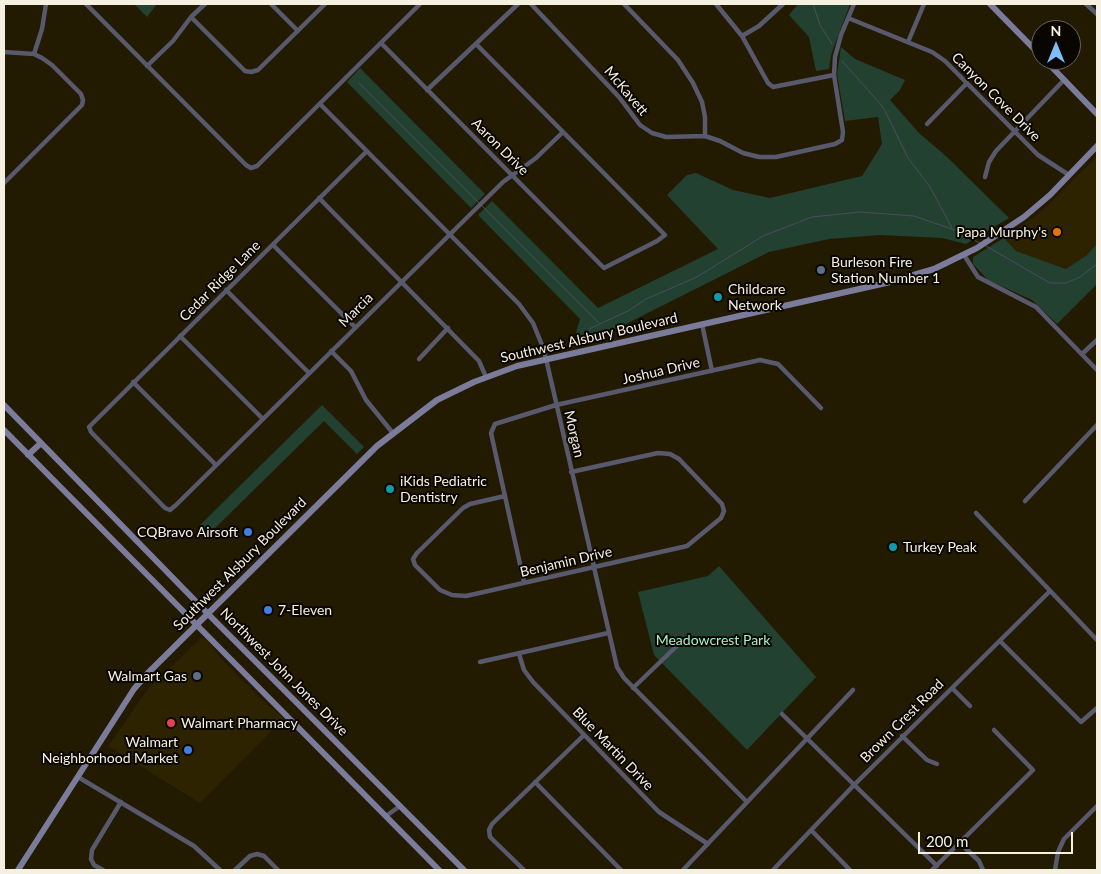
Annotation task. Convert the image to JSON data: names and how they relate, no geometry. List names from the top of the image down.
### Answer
{
  "streets": {
    "main road": ["Southwest Alsbury Boulevard", "Northwest John Jones Drive"],
    "street": [
      "McKavett",
      "Canyon Cove Drive",
      "Aaron Drive",
      "Cedar Ridge Lane",
      "Marcia",
      "Joshua Drive",
      "Morgan",
      "Benjamin Drive",
      "Brown Crest Road",
      "Blue Martin Drive"
    ]
  },
  "crossings": [
    ["Canyon Cove Drive", "Southwest Alsbury Boulevard"],
    ["Aaron Drive", "Marcia"],
    ["Cedar Ridge Lane", "Marcia"],
    ["Cedar Ridge Lane", "Morgan"],
    ["Marcia", "Morgan"],
    ["Southwest Alsbury Boulevard", "Morgan"],
    ["Southwest Alsbury Boulevard", "Northwest John Jones Drive"],
    ["Joshua Drive", "Morgan"],
    ["Joshua Drive", "Benjamin Drive"],
    ["Morgan", "Benjamin Drive"]
  ],
  "parks": ["Meadowcrest Park"],
  "places": [
    "Papa Murphy's",
    "Burleson Fire Station Number 1",
    "Childcare Network",
    "iKids Pediatric Dentistry",
    "CQBravo Airsoft",
    "Turkey Peak",
    "7-Eleven",
    "Walmart Gas",
    "Walmart Pharmacy",
    "Walmart Neighborhood Market"
  ],
  "scale_bar": "200 m",
  "north": "top"
}
